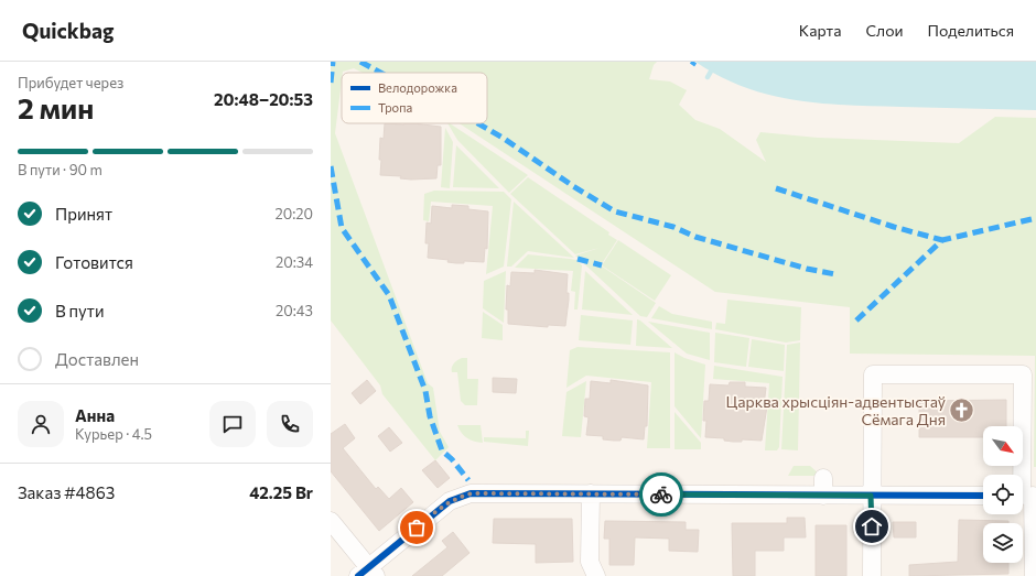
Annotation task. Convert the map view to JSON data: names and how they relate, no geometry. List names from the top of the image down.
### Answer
{
  "places": {
    "church": ["Царква хрысціян-адвентыстаў Сёмага Дня"]
  },
  "legend": ["Велодорожка", "Тропа"],
  "north": "bottom right",
  "page": {
    "header": "Quickbag",
    "nav": ["Карта", "Слои", "Поделиться"],
    "heading": ["2 мин", "Прибудет через", "20:48–20:53"],
    "panel": [
      "Анна",
      "Курьер · 4.5",
      "Заказ #4863",
      "42.25 Br"
    ],
    "bar": "В пути · 90 m",
    "list": [
      ["Принят", "20:20"],
      ["Готовится", "20:34"],
      ["В пути", "20:43"],
      "Доставлен"
    ]
  }
}
